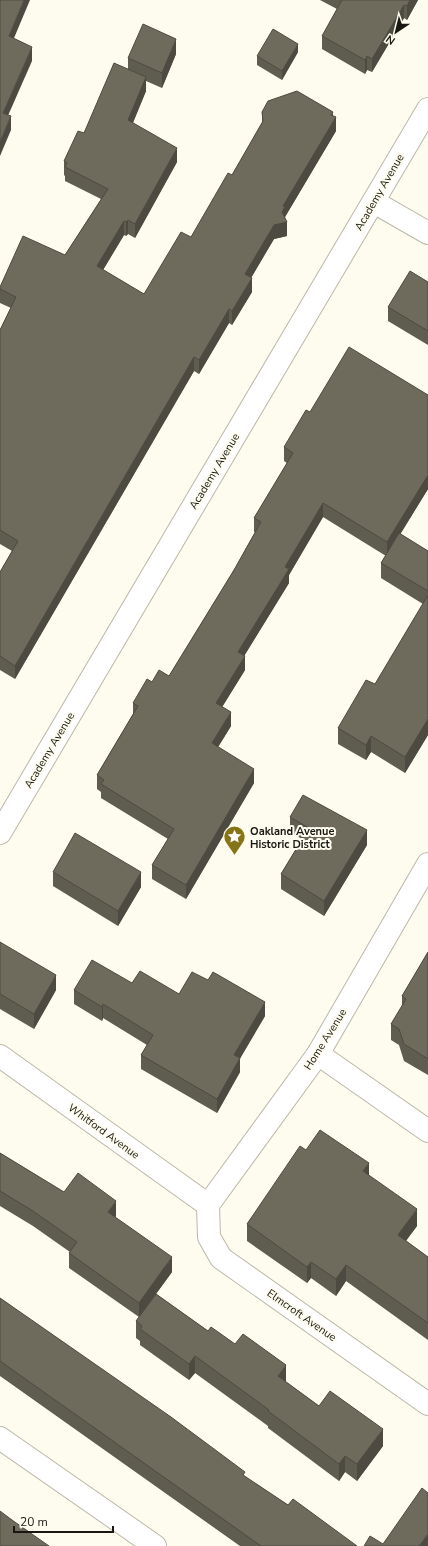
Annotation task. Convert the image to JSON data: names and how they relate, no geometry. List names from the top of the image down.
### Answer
{
  "streets": {
    "street": [
      "Academy Avenue",
      "Home Avenue",
      "Whitford Avenue",
      "Elmcroft Avenue"
    ]
  },
  "crossings": [
    ["Home Avenue", "Whitford Avenue"],
    ["Home Avenue", "Elmcroft Avenue"],
    ["Whitford Avenue", "Elmcroft Avenue"]
  ],
  "places": {
    "place": ["Oakland Avenue Historic District"]
  },
  "scale_bar": "20 m",
  "north": "bottom left"
}
